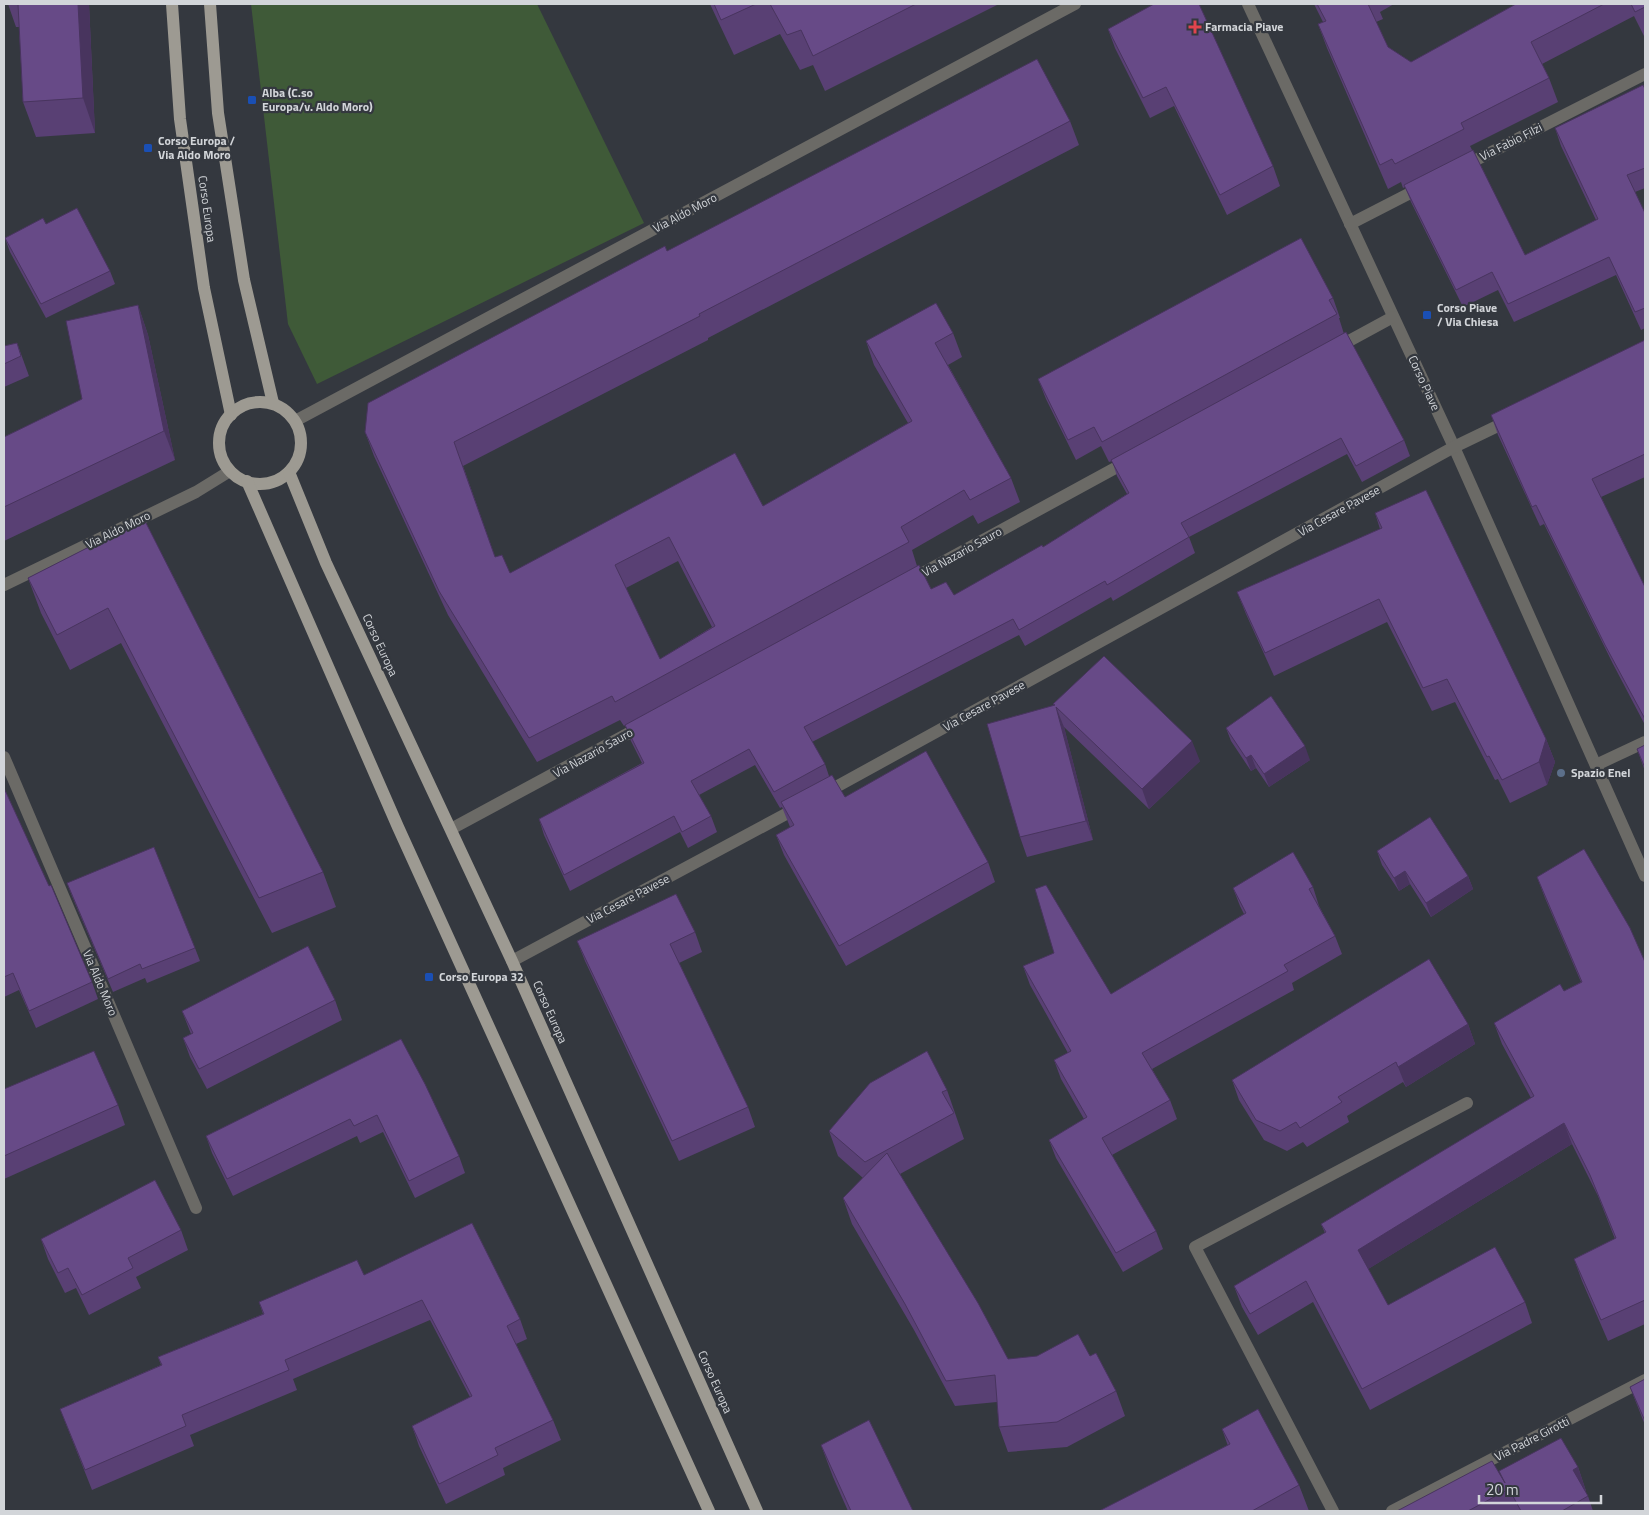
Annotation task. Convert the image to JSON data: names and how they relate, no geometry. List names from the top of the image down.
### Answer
{
  "streets": {
    "main road": ["Corso Europa"],
    "street": [
      "Via Fabio Filzi",
      "Via Aldo Moro",
      "Corso Piave",
      "Via Cesare Pavese",
      "Via Nazario Sauro",
      "Via Padre Girotti"
    ]
  },
  "crossings": [
    ["Corso Europa", "Via Aldo Moro"],
    ["Corso Europa", "Via Cesare Pavese"],
    ["Corso Europa", "Via Nazario Sauro"],
    ["Corso Piave", "Via Cesare Pavese"]
  ],
  "places": {
    "health": ["Farmacia Piave"],
    "transit": [
      "Alba (C.so Europa/v. Aldo Moro)",
      "Corso Europa / Via Aldo Moro",
      "Corso Piave / Via Chiesa",
      "Corso Europa 32"
    ],
    "other": ["Spazio Enel"]
  },
  "scale_bar": "20 m"
}
